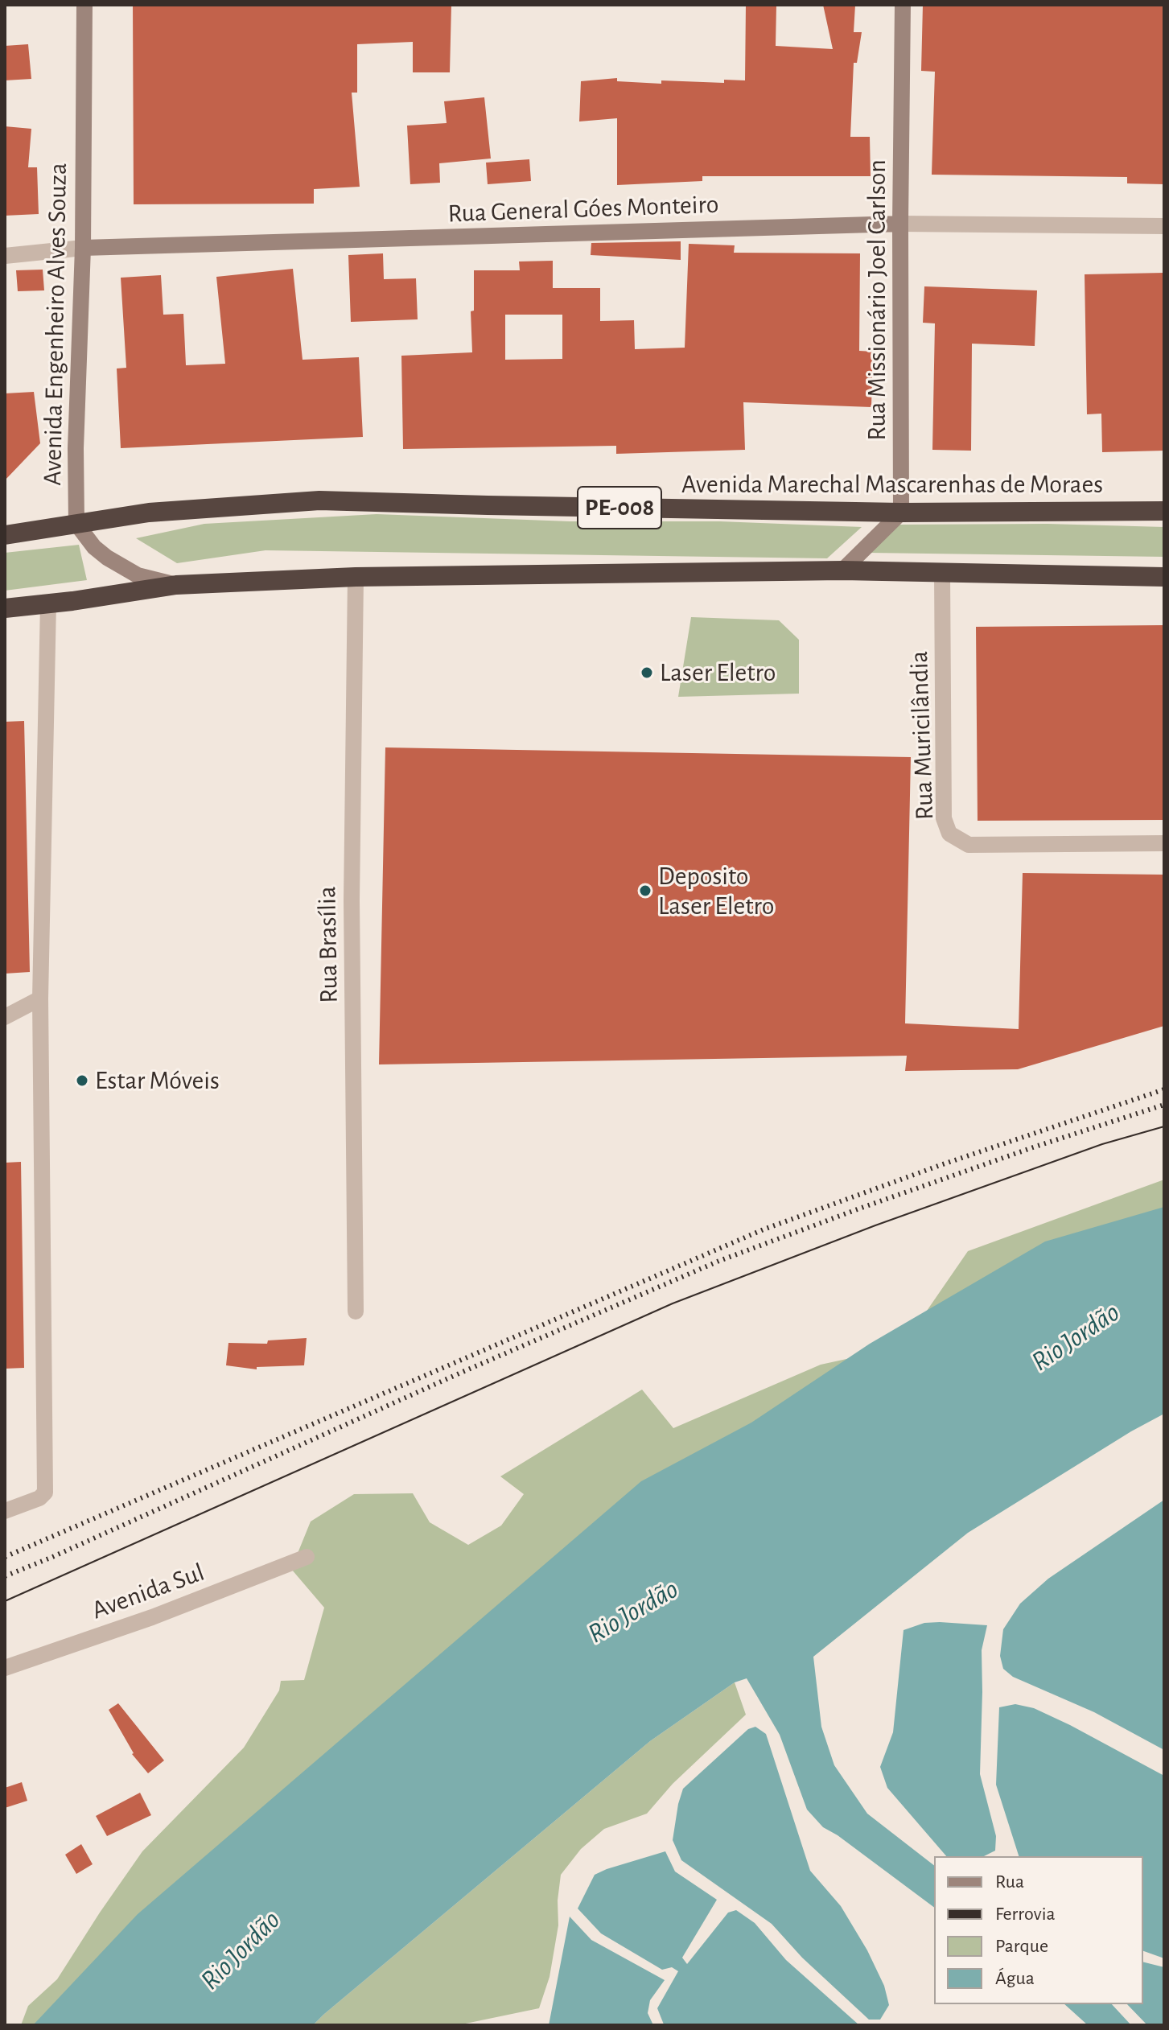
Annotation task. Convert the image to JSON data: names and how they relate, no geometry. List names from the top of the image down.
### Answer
{
  "streets": {
    "highway": ["Avenida Marechal Mascarenhas de Moraes", "PE-008"],
    "main road": ["Rua General Góes Monteiro", "Rua Missionário Joel Carlson", "Avenida Engenheiro Alves Souza"],
    "street": ["Rua Muricilândia", "Rua Brasília", "Avenida Sul"]
  },
  "crossings": [
    ["Rua General Góes Monteiro", "Rua Missionário Joel Carlson"],
    ["Rua General Góes Monteiro", "Avenida Engenheiro Alves Souza"],
    ["Rua Missionário Joel Carlson", "Avenida Marechal Mascarenhas de Moraes"],
    ["Avenida Engenheiro Alves Souza", "Avenida Marechal Mascarenhas de Moraes"]
  ],
  "water": ["Rio Jordão"],
  "places": ["Laser Eletro", "Deposito Laser Eletro", "Estar Móveis"],
  "legend": [
    "Rua",
    "Ferrovia",
    "Parque",
    "Água"
  ]
}
